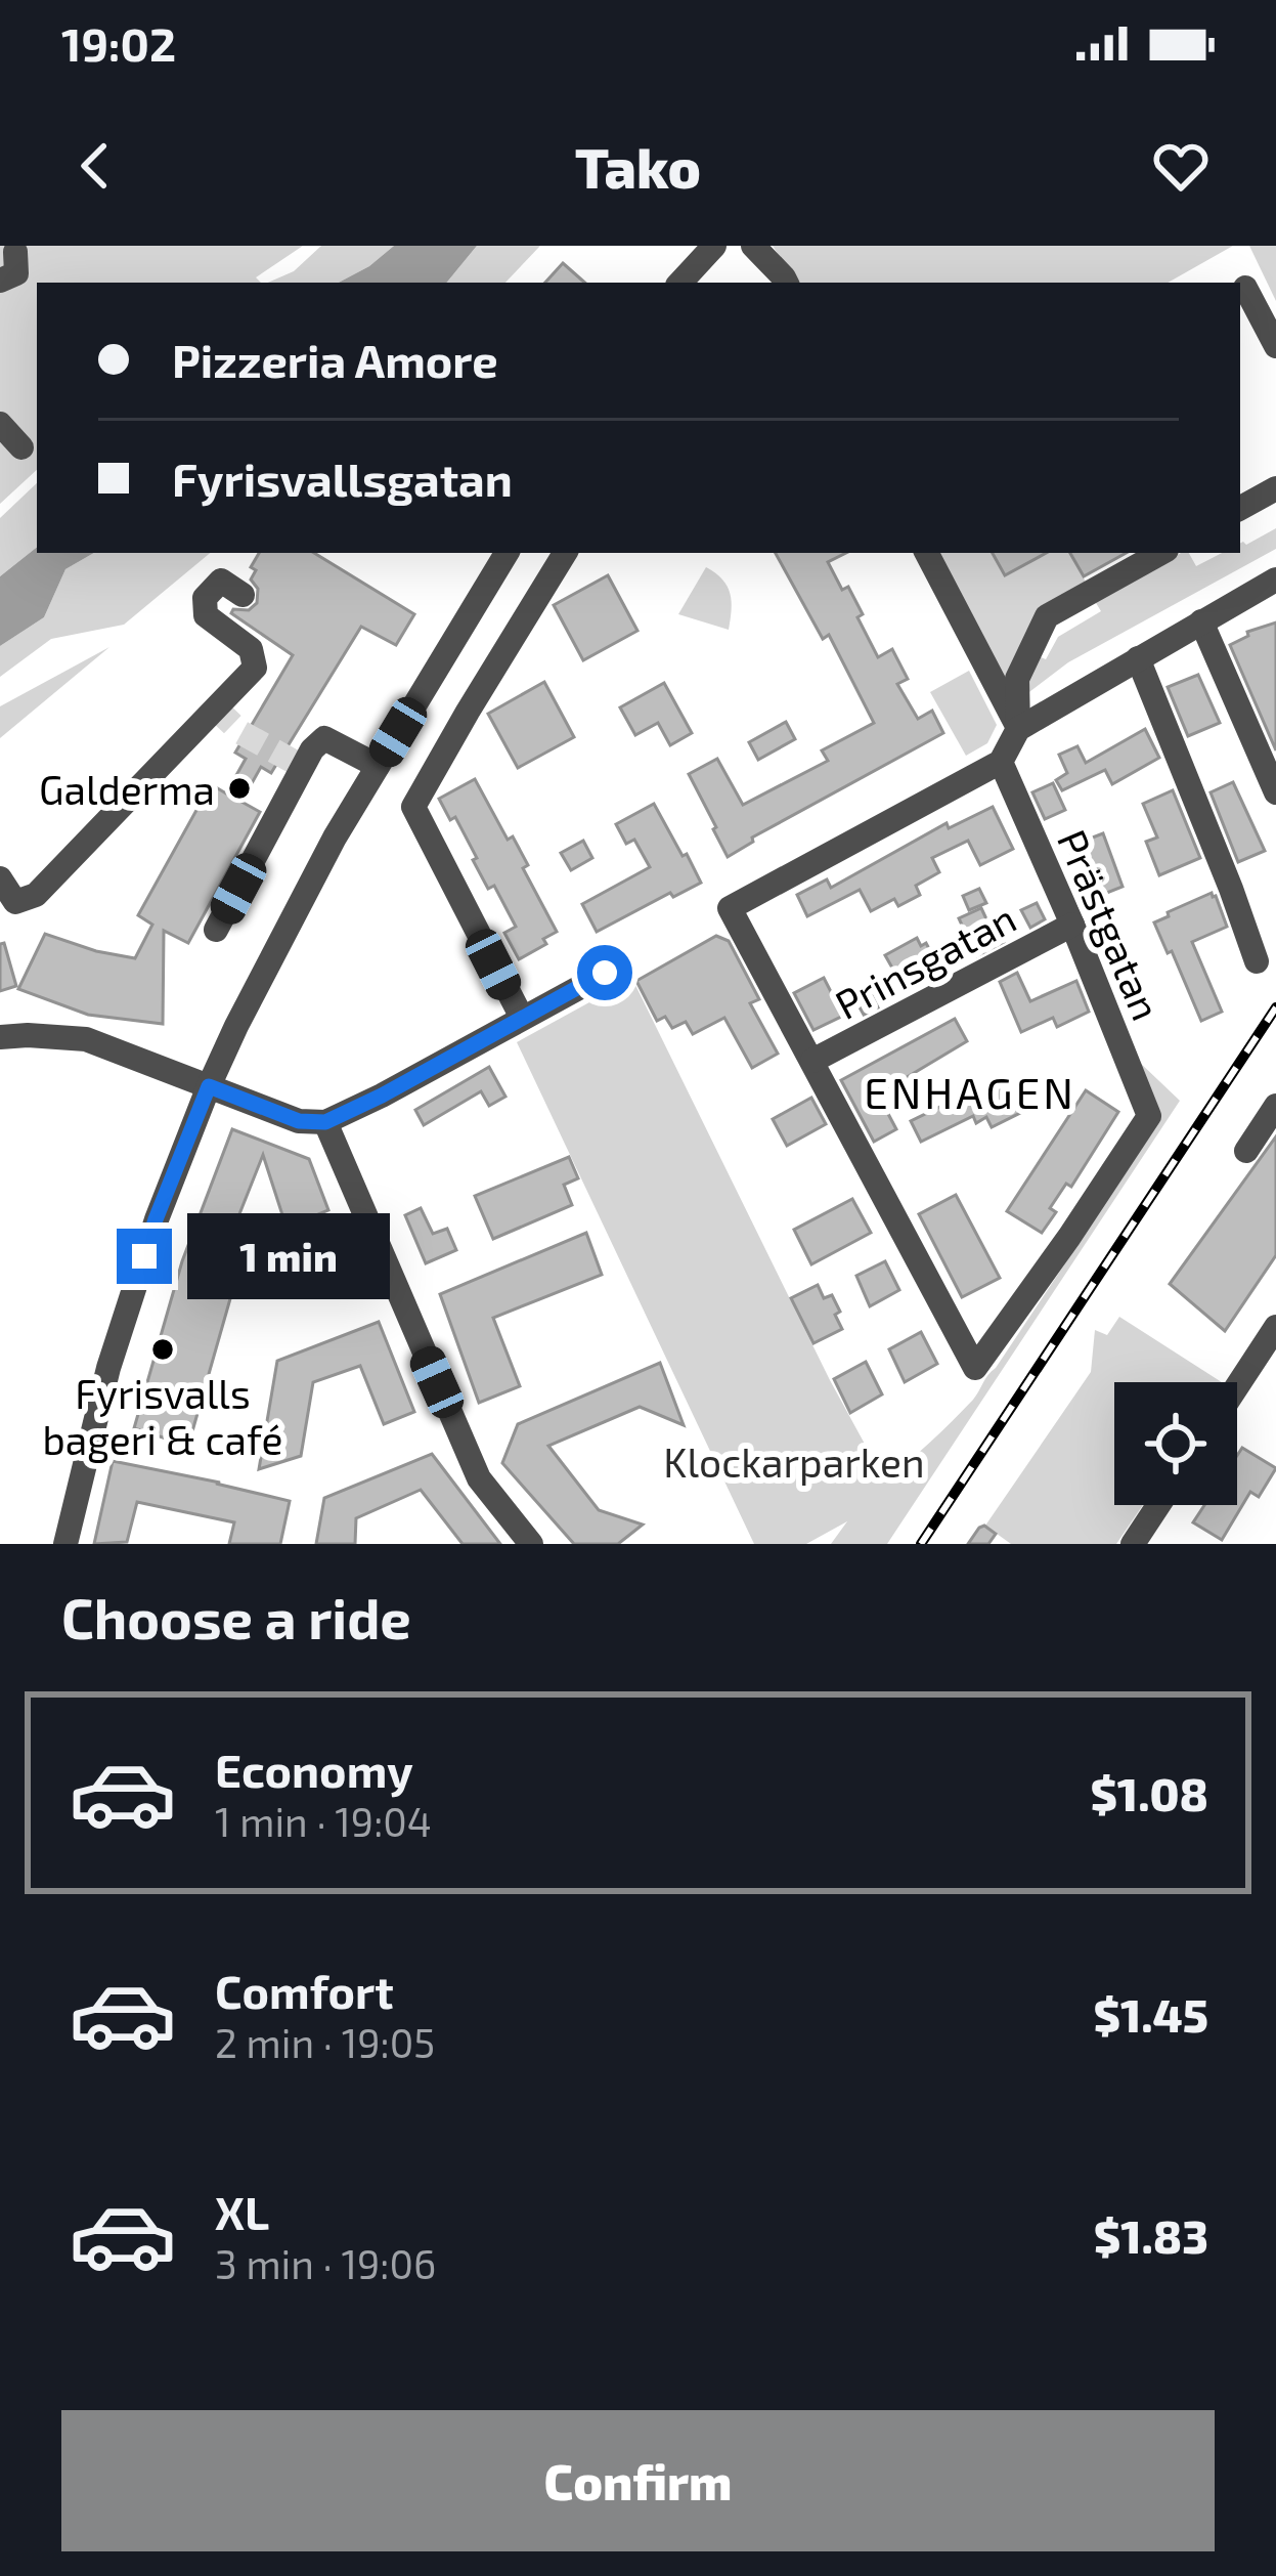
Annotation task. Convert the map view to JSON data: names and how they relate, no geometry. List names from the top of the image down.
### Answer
{
  "streets": {
    "street": ["Prästgatan", "Prinsgatan"]
  },
  "crossings": [
    ["Prästgatan", "Prinsgatan"]
  ],
  "districts": ["ENHAGEN"],
  "parks": ["Klockarparken"],
  "places": ["Galderma", "Fyrisvalls bageri & café"],
  "page": {
    "status": "19:02",
    "header": "Tako",
    "banner": ["Pizzeria Amore", "Fyrisvallsgatan"],
    "bubble": "1 min",
    "heading": "Choose a ride",
    "list": [
      {
        "name": "Economy",
        "note": "1 min · 19:04",
        "value": "$1.08"
      },
      {
        "name": "Comfort",
        "note": "2 min · 19:05",
        "value": "$1.45"
      },
      {
        "name": "XL",
        "note": "3 min · 19:06",
        "value": "$1.83"
      }
    ],
    "buttons": "Confirm"
  }
}
